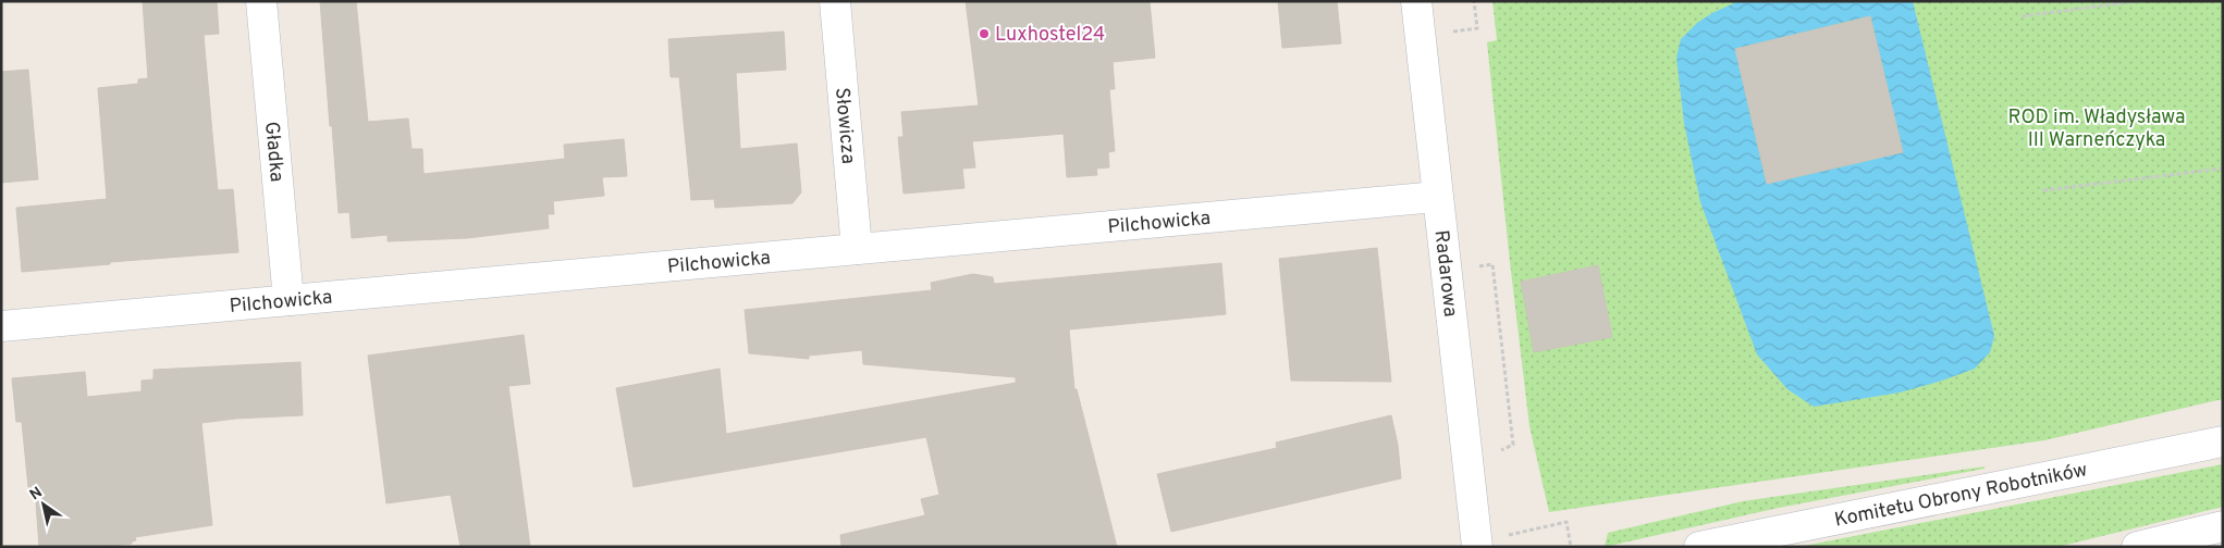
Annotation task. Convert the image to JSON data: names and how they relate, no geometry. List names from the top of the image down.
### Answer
{
  "streets": {
    "street": [
      "Słowicza",
      "Gładka",
      "Pilchowicka",
      "Radarowa",
      "Komitetu Obrony Robotników"
    ]
  },
  "crossings": [
    ["Słowicza", "Pilchowicka"],
    ["Gładka", "Pilchowicka"],
    ["Pilchowicka", "Radarowa"]
  ],
  "parks": ["ROD im. Władysława III Warneńczyka"],
  "places": ["Luxhostel24"],
  "north": "top left"
}
